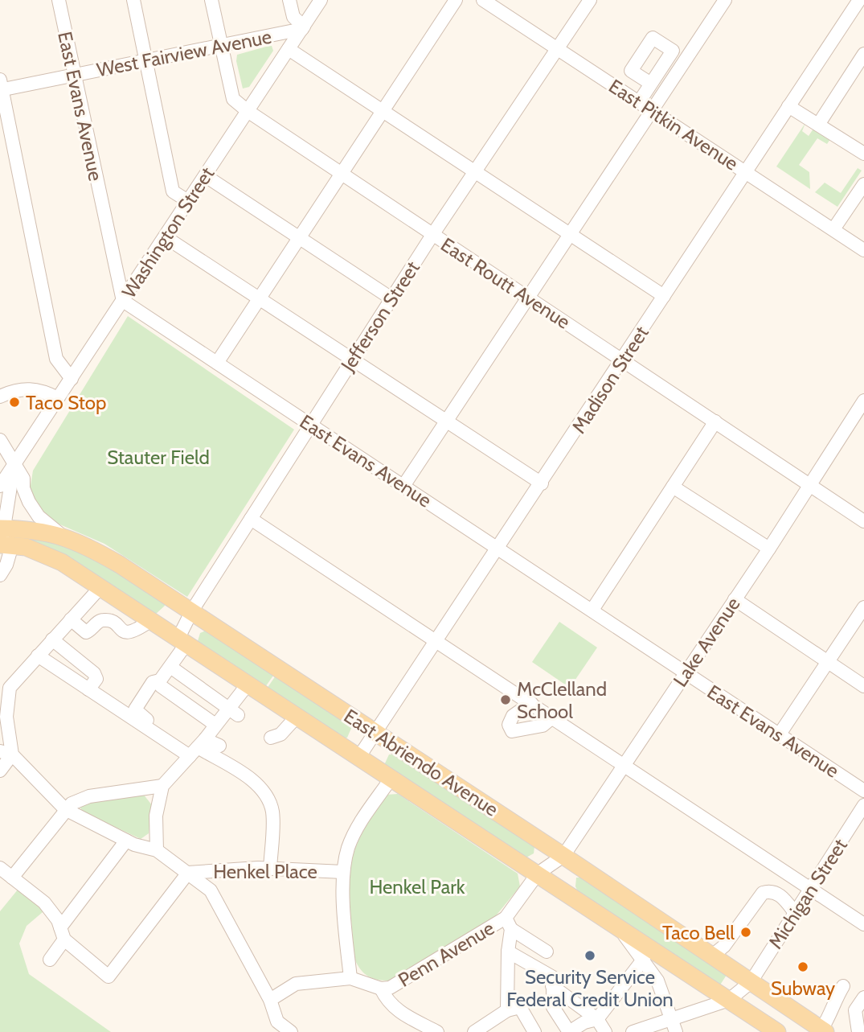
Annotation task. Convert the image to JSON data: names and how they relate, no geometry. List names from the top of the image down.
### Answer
{
  "streets": {
    "main road": ["East Abriendo Avenue"],
    "street": [
      "West Fairview Avenue",
      "East Evans Avenue",
      "East Pitkin Avenue",
      "Washington Street",
      "East Routt Avenue",
      "Jefferson Street",
      "Madison Street",
      "Lake Avenue",
      "Henkel Place",
      "Michigan Street",
      "Penn Avenue"
    ]
  },
  "crossings": [
    ["West Fairview Avenue", "East Evans Avenue"],
    ["West Fairview Avenue", "Washington Street"],
    ["West Fairview Avenue", "East Routt Avenue"],
    ["East Evans Avenue", "Washington Street"],
    ["East Evans Avenue", "Jefferson Street"],
    ["East Evans Avenue", "Madison Street"],
    ["East Evans Avenue", "Lake Avenue"],
    ["East Pitkin Avenue", "Jefferson Street"],
    ["East Pitkin Avenue", "Madison Street"],
    ["Washington Street", "East Routt Avenue"],
    ["East Routt Avenue", "Jefferson Street"],
    ["East Routt Avenue", "Madison Street"],
    ["East Routt Avenue", "Lake Avenue"],
    ["Jefferson Street", "East Abriendo Avenue"],
    ["Jefferson Street", "Henkel Place"],
    ["Madison Street", "East Abriendo Avenue"],
    ["Lake Avenue", "East Abriendo Avenue"],
    ["Lake Avenue", "Penn Avenue"],
    ["East Abriendo Avenue", "Michigan Street"],
    ["East Abriendo Avenue", "Penn Avenue"]
  ],
  "parks": ["Stauter Field", "Henkel Park"],
  "places": [
    "Taco Stop",
    "McClelland School",
    "Taco Bell",
    "Security Service Federal Credit Union",
    "Subway"
  ]
}
